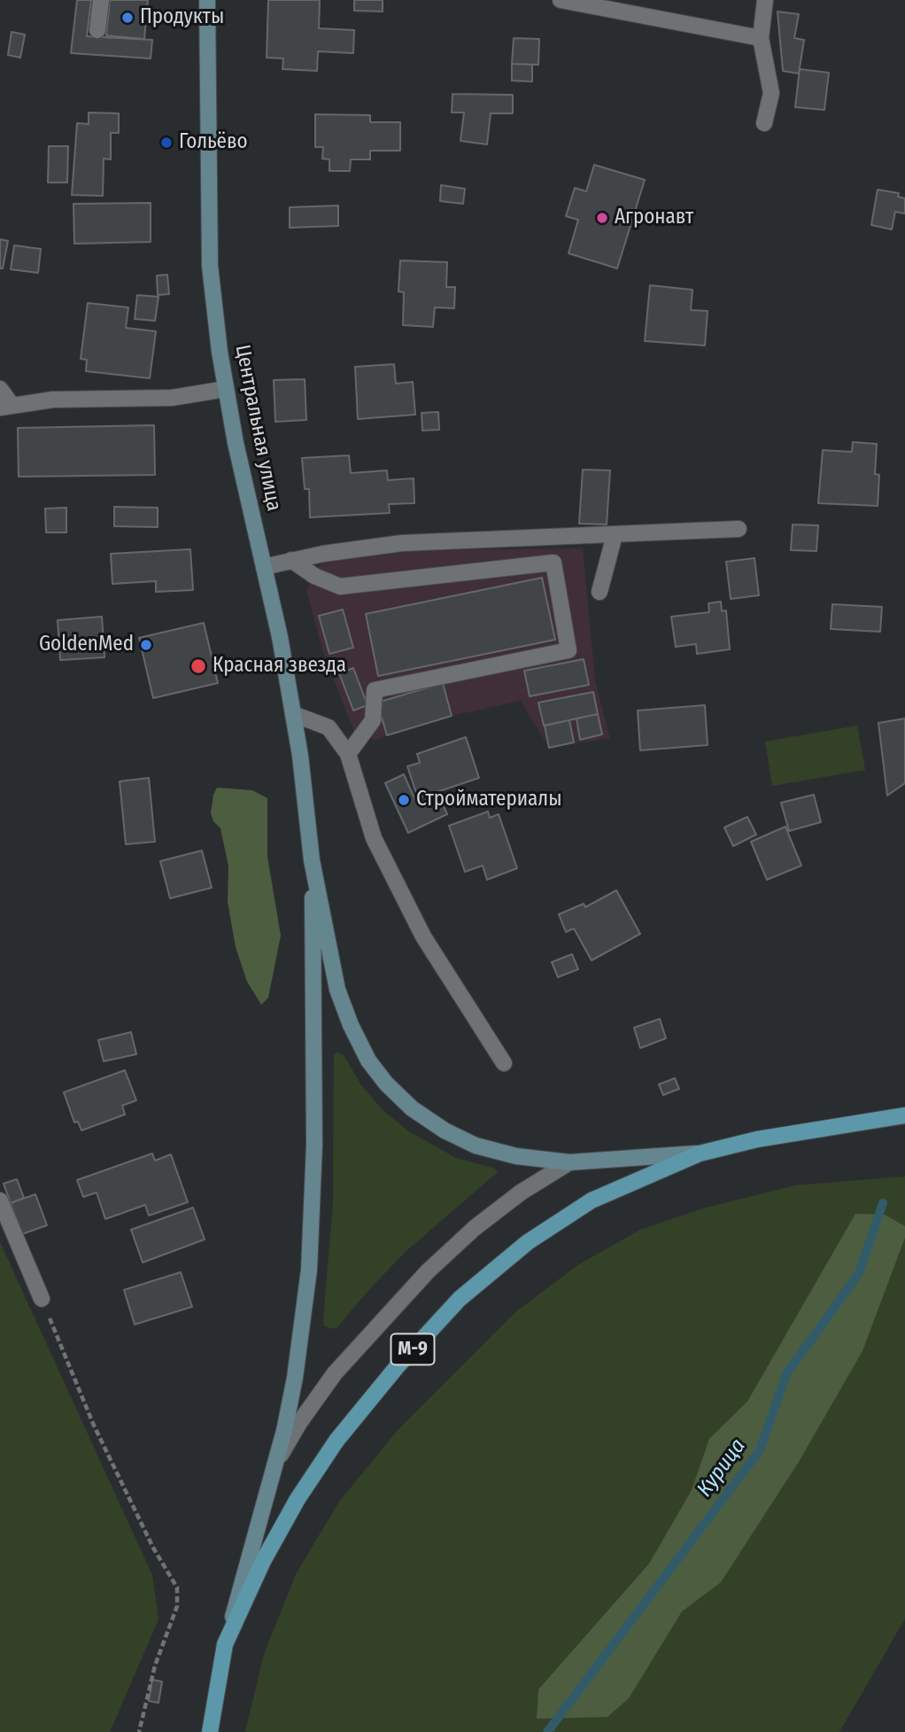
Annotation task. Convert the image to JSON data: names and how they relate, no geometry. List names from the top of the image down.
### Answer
{
  "streets": {
    "main road": ["Центральная улица", "М-9"]
  },
  "crossings": [
    ["Центральная улица", "М-9"]
  ],
  "water": ["Курица"],
  "places": [
    "Продукты",
    "Гольёво",
    "Агронавт",
    "GoldenMed",
    "Красная звезда",
    "Стройматериалы"
  ]
}
